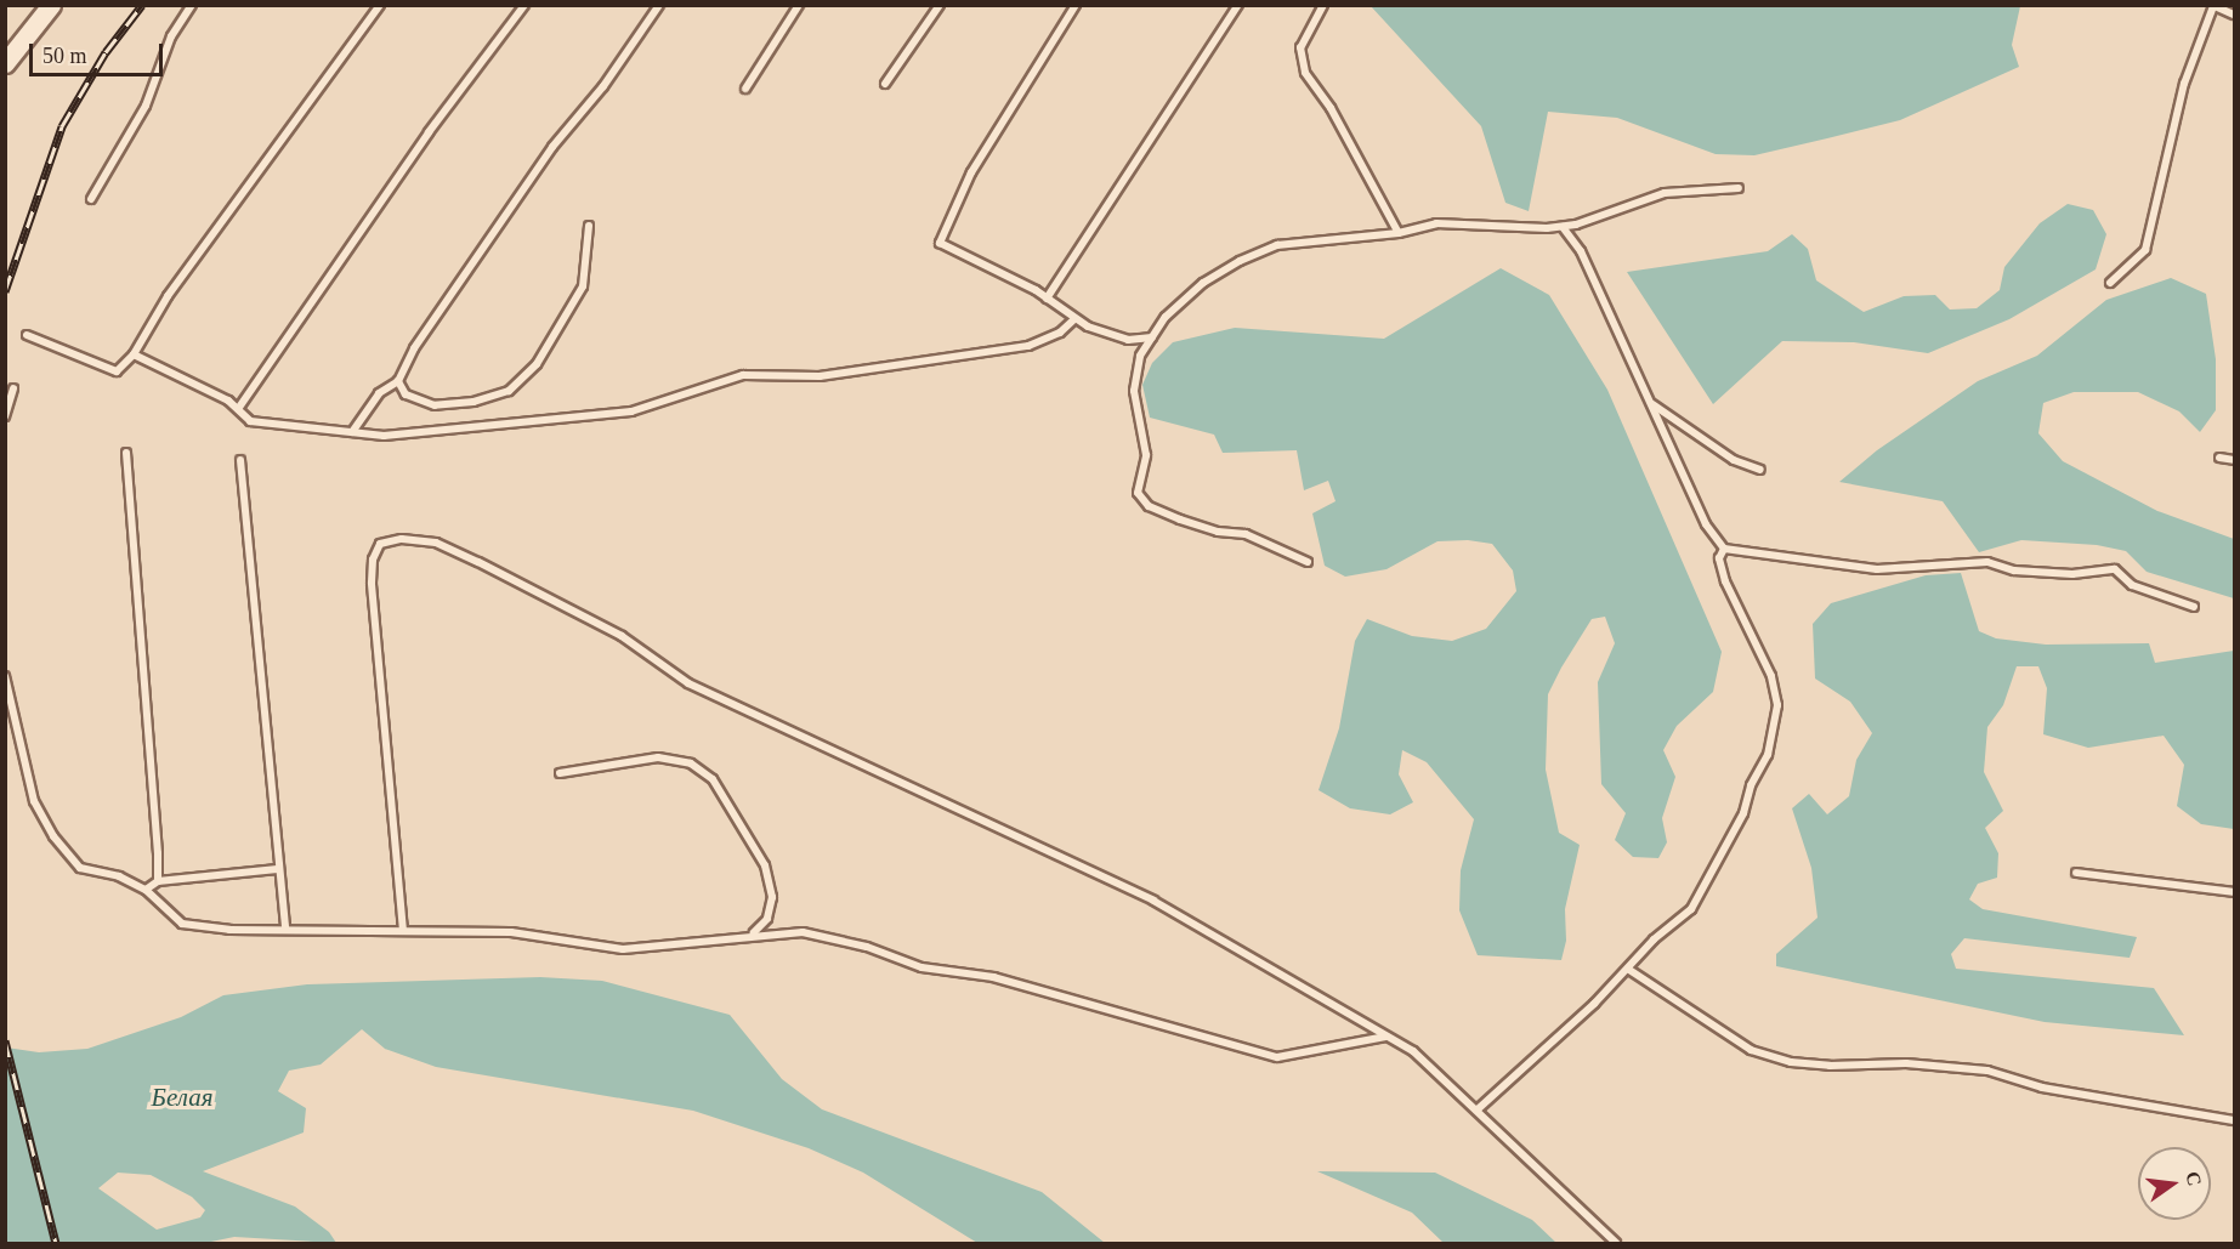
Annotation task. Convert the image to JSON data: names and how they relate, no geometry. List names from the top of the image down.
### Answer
{
  "water": ["Белая"],
  "scale_bar": "50 m",
  "north": "right"
}
